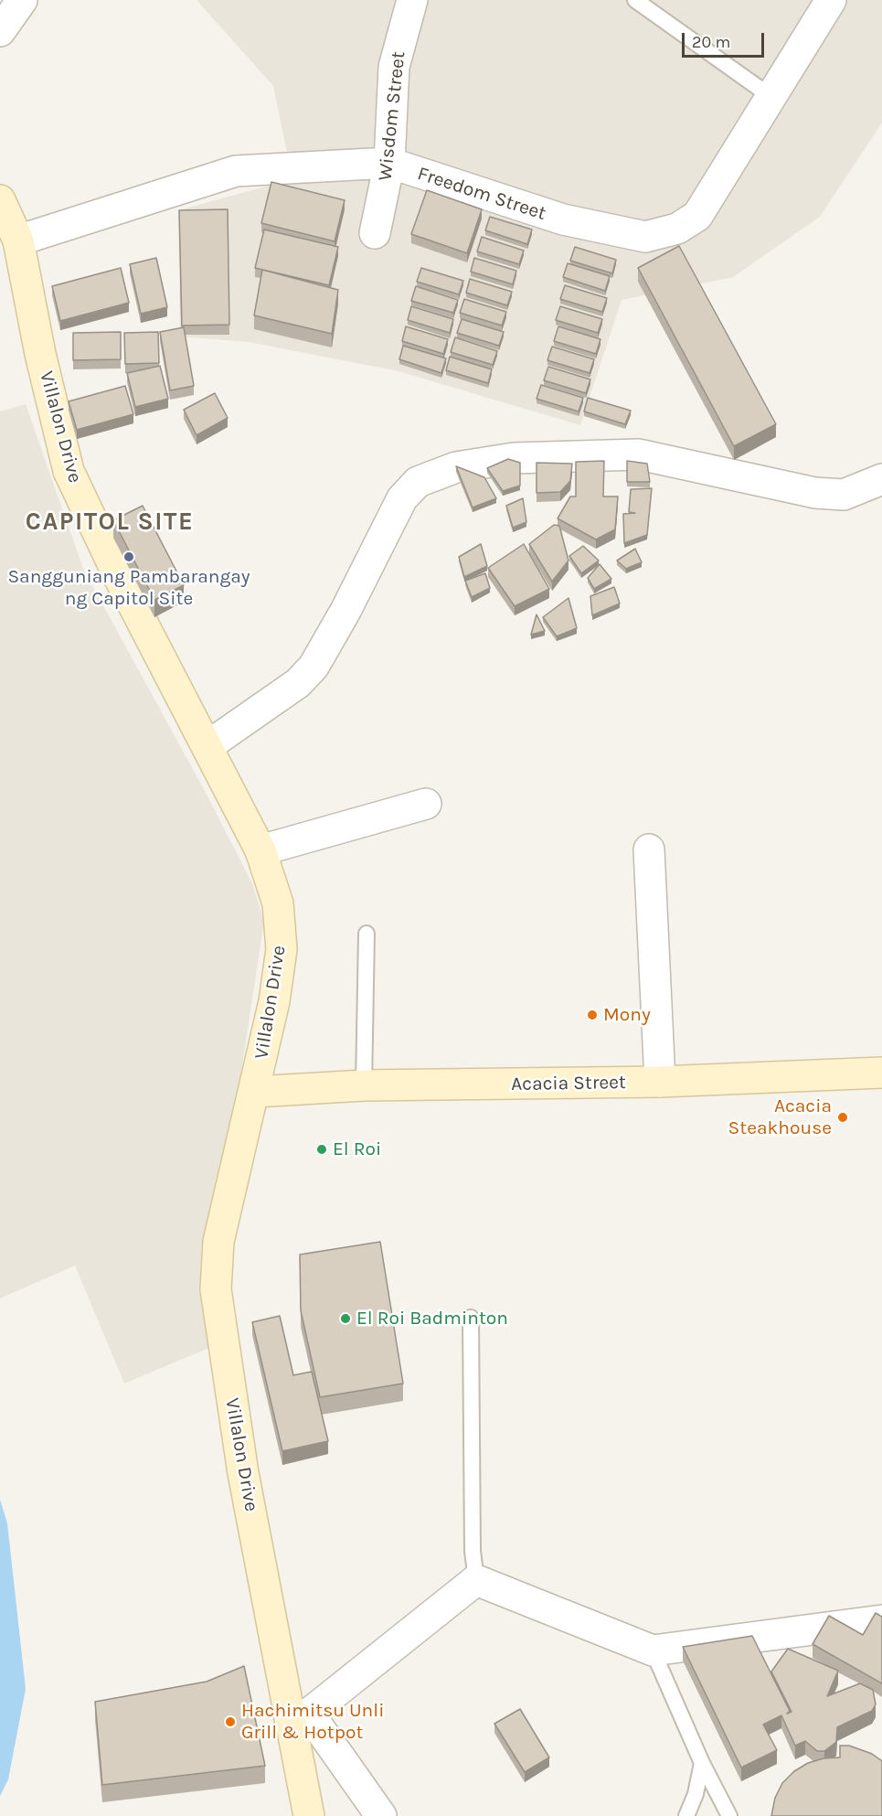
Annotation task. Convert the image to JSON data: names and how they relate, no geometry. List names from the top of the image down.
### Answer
{
  "streets": {
    "street": [
      "Wisdom Street",
      "Freedom Street",
      "Villalon Drive",
      "Acacia Street"
    ]
  },
  "crossings": [
    ["Wisdom Street", "Freedom Street"],
    ["Freedom Street", "Villalon Drive"],
    ["Villalon Drive", "Acacia Street"]
  ],
  "districts": ["CAPITOL SITE"],
  "places": [
    "Sangguniang Pambarangay ng Capitol Site",
    "Mony",
    "Acacia Steakhouse",
    "El Roi",
    "El Roi Badminton",
    "Hachimitsu Unli Grill & Hotpot"
  ],
  "scale_bar": "20 m"
}
